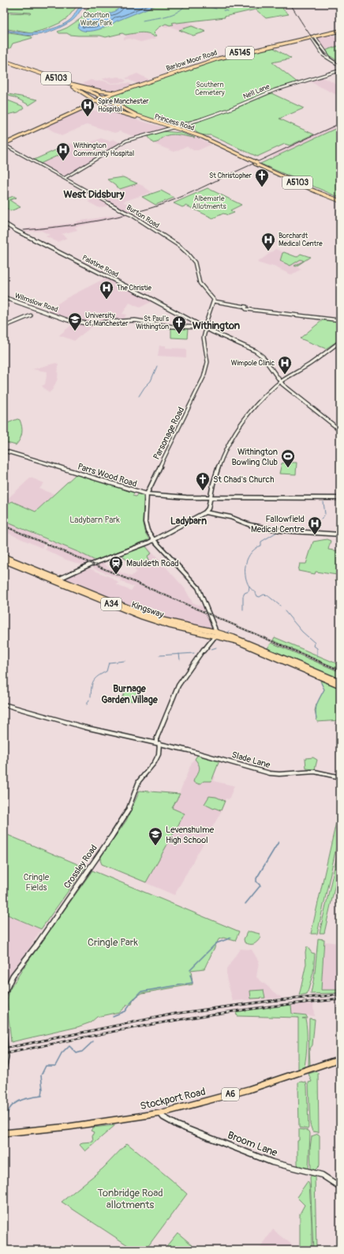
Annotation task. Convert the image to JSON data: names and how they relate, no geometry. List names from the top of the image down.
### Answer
{
  "streets": {
    "main road": [
      "A5145",
      "Barlow Moor Road",
      "A5103",
      "Princess Road",
      "Palatine Road",
      "Wilmslow Road",
      "A34",
      "Kingsway",
      "A6",
      "Stockport Road",
      "Broom Lane"
    ],
    "street": [
      "Nell Lane",
      "Burton Road",
      "Parsonage Road",
      "Parrs Wood Road",
      "Slade Lane",
      "Crossley Road"
    ]
  },
  "crossings": [
    ["A5145", "Barlow Moor Road"],
    ["A5145", "A5103"],
    ["A5145", "Princess Road"],
    ["Barlow Moor Road", "Princess Road"],
    ["Barlow Moor Road", "Burton Road"],
    ["A5103", "Princess Road"],
    ["Nell Lane", "Princess Road"],
    ["Palatine Road", "Wilmslow Road"],
    ["Parsonage Road", "Parrs Wood Road"],
    ["Parsonage Road", "Kingsway"],
    ["Slade Lane", "Crossley Road"],
    ["Stockport Road", "Broom Lane"]
  ],
  "districts": [
    "West Didsbury",
    "Withington",
    "Ladybarn",
    "Burnage Garden Village"
  ],
  "parks": [
    "Chorlton Water Park",
    "Southern Cemetery",
    "Albemarle Allotments",
    "Ladybarn Park",
    "Cringle Fields",
    "Cringle Park",
    "Tonbridge Road allotments"
  ],
  "places": {
    "hospital": [
      "Spire Manchester Hospital",
      "Withington Community Hospital",
      "Borchardt Medical Centre",
      "The Christie",
      "Wimpole Clinic",
      "Fallowfield Medical Centre"
    ],
    "church": ["St Christopher", "St Paul's Withington", "St Chad's Church"],
    "school or university": ["University of Manchester", "Levenshulme High School"],
    "sports": ["Withington Bowling Club"],
    "station": ["Mauldeth Road"]
  }
}
